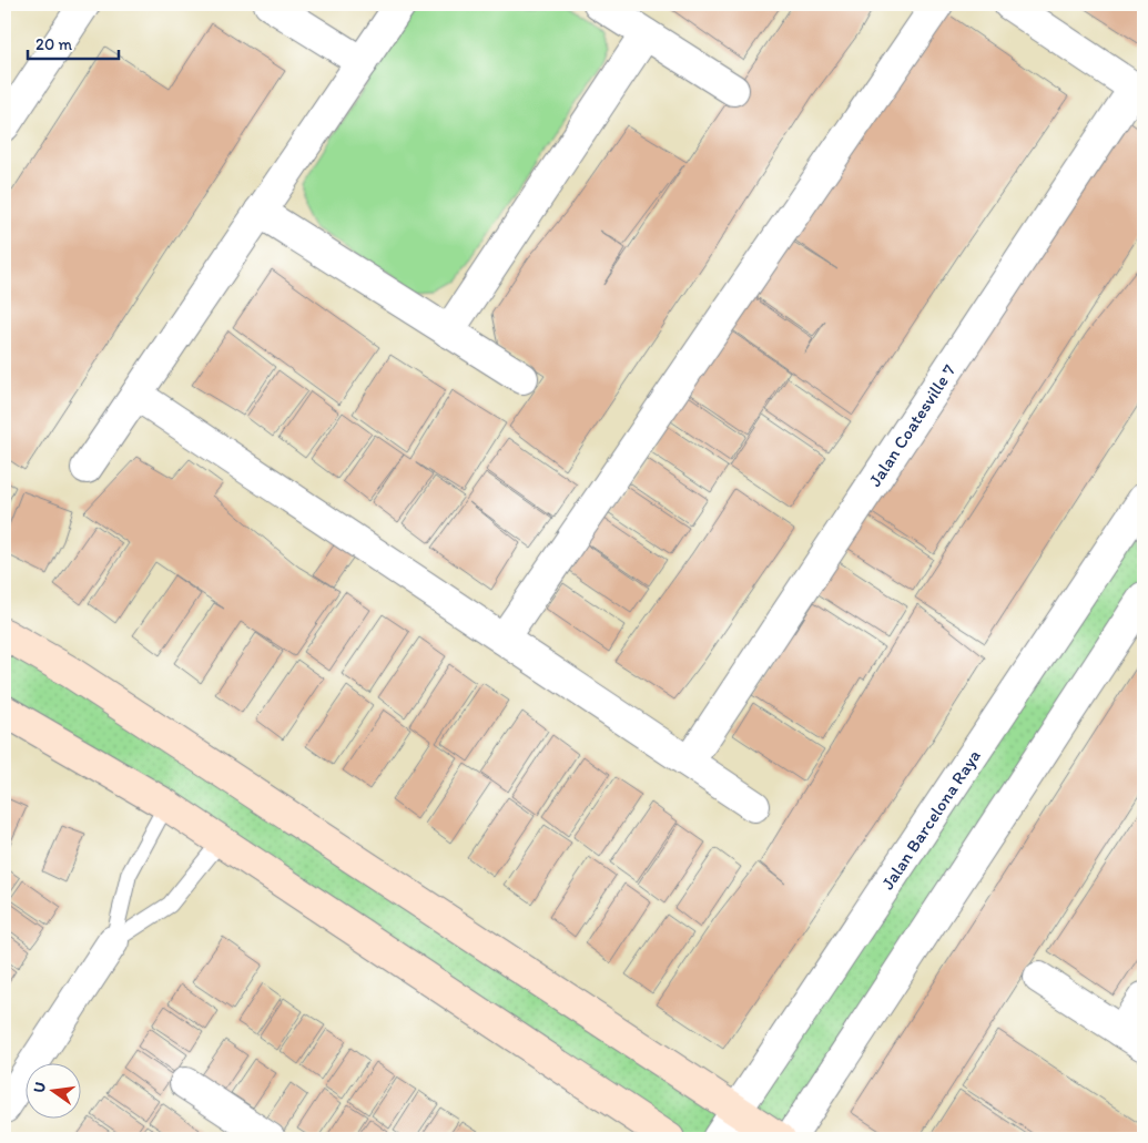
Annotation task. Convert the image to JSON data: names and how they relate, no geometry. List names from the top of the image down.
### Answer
{
  "streets": {
    "street": ["Jalan Coatesville 7", "Jalan Barcelona Raya"]
  },
  "scale_bar": "20 m",
  "north": "left"
}
